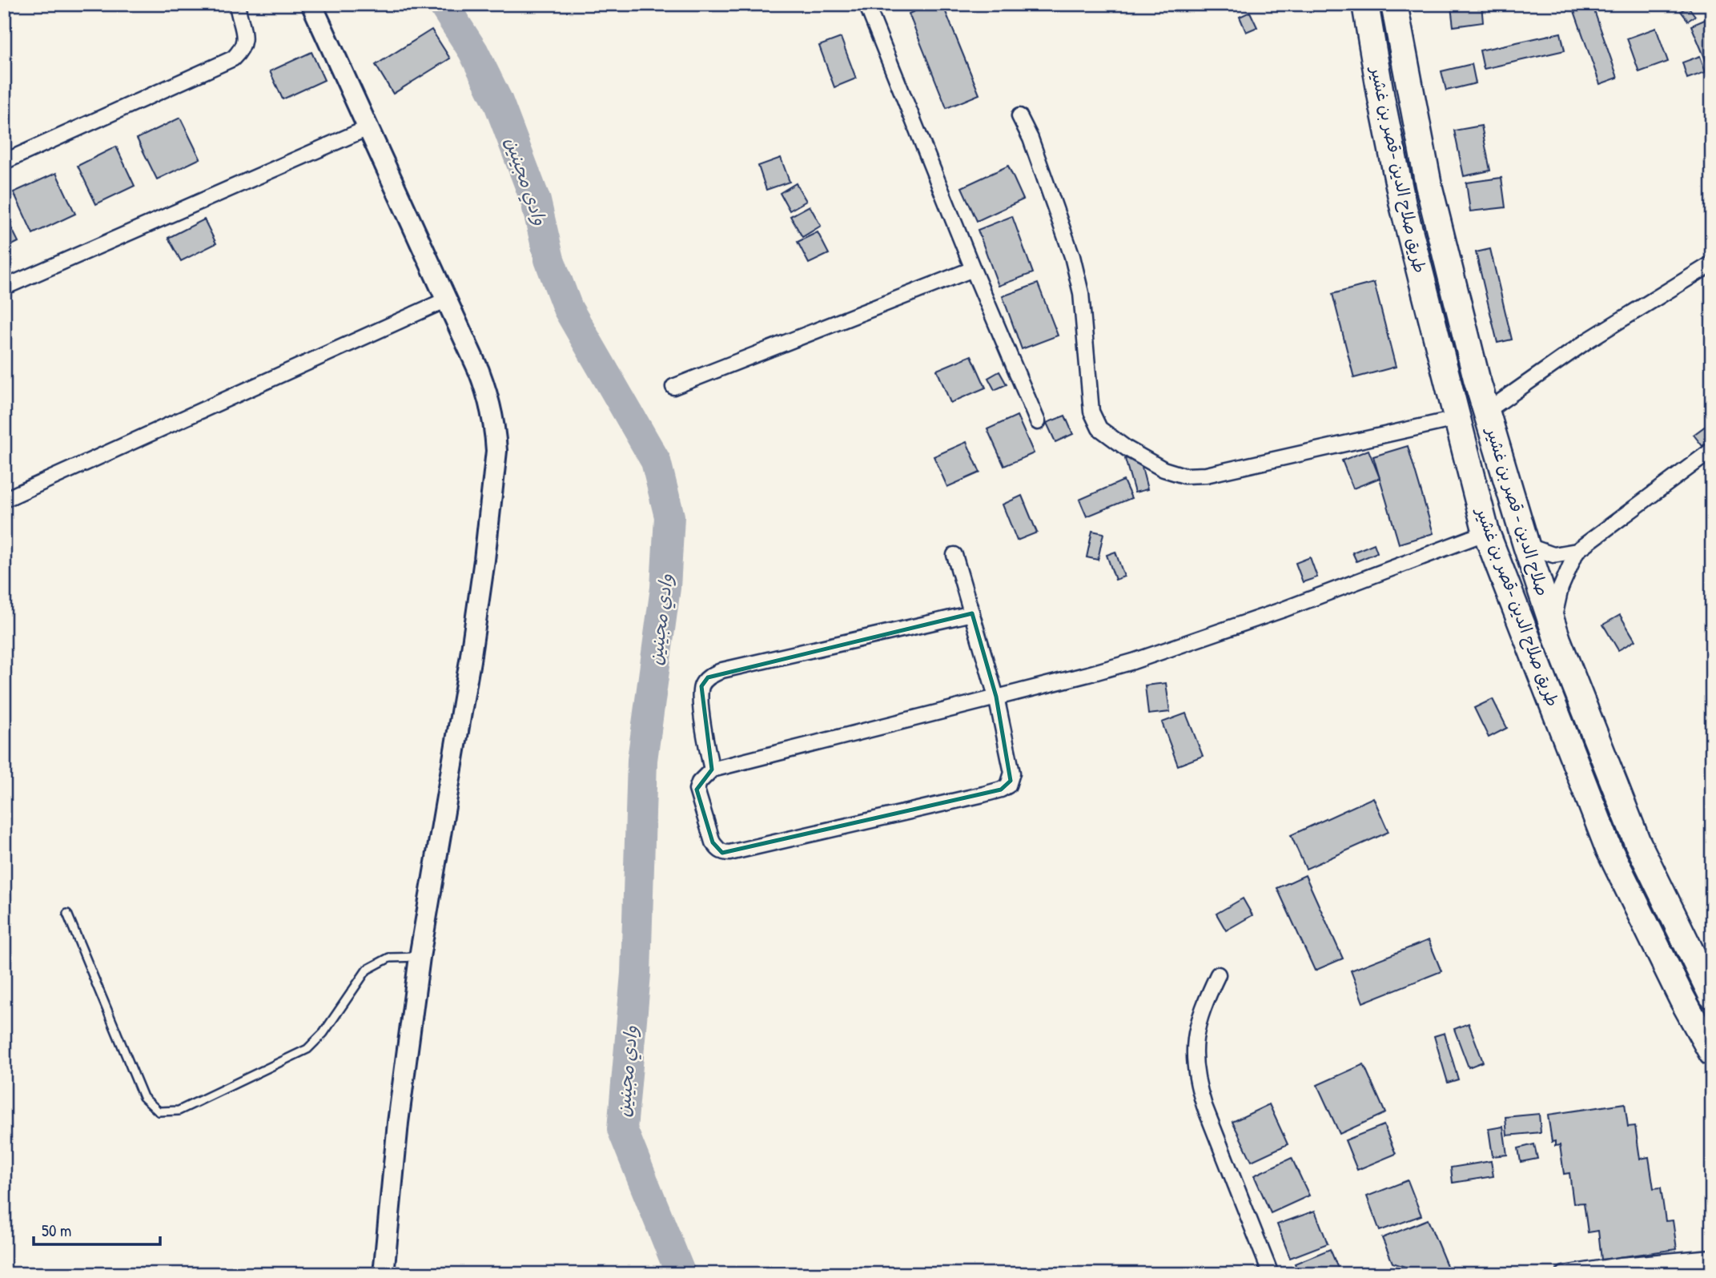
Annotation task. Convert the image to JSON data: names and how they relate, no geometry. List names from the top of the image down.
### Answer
{
  "streets": {
    "highway": ["طريق صلاح الدين -قصر بن غشير", "صلاح الدين - قصر بن غشير"]
  },
  "water": ["وادي مجينين"],
  "scale_bar": "50 m"
}
